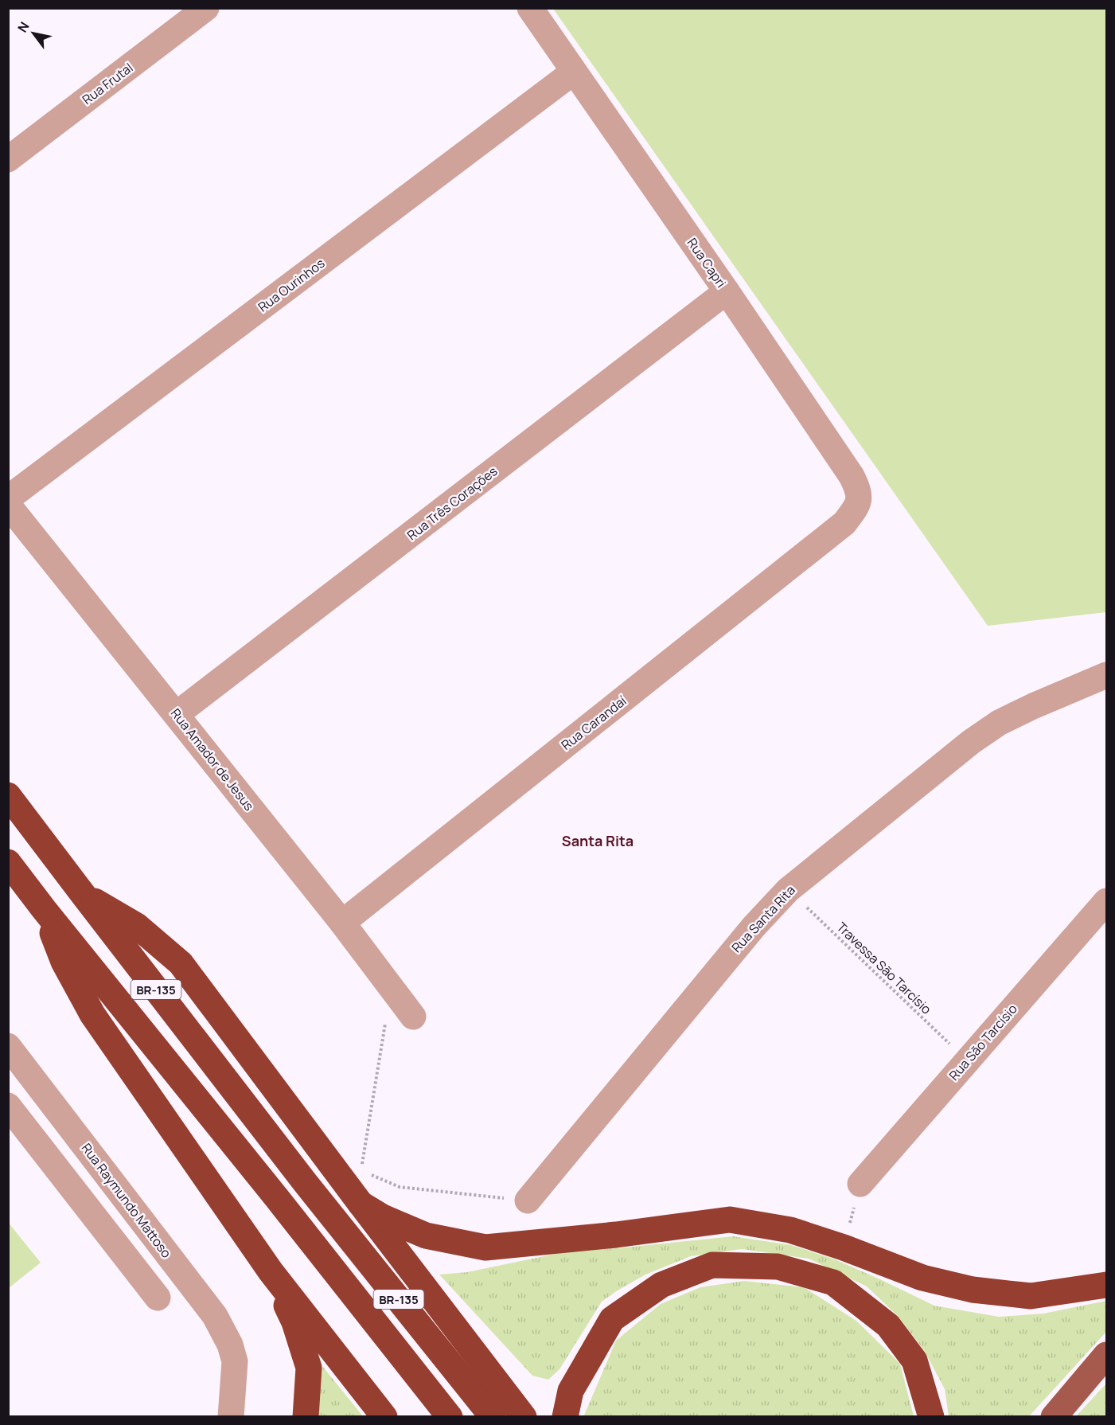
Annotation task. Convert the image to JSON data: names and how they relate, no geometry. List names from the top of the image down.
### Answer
{
  "streets": {
    "highway": ["BR-135"],
    "street": [
      "Rua Frutal",
      "Rua Capri",
      "Rua Ourinhos",
      "Rua Três Corações",
      "Rua Carandaí",
      "Rua Amador de Jesus",
      "Rua Santa Rita",
      "Rua São Tarcísio",
      "Rua Raymundo Mattoso"
    ],
    "path": ["Travessa São Tarcísio"]
  },
  "crossings": [
    ["Rua Capri", "Rua Ourinhos"],
    ["Rua Capri", "Rua Três Corações"],
    ["Rua Capri", "Rua Carandaí"],
    ["Rua Três Corações", "Rua Amador de Jesus"],
    ["Rua Carandaí", "Rua Amador de Jesus"],
    ["Rua Santa Rita", "Travessa São Tarcísio"],
    ["Travessa São Tarcísio", "Rua São Tarcísio"]
  ],
  "districts": ["Santa Rita"],
  "north": "top left"
}
